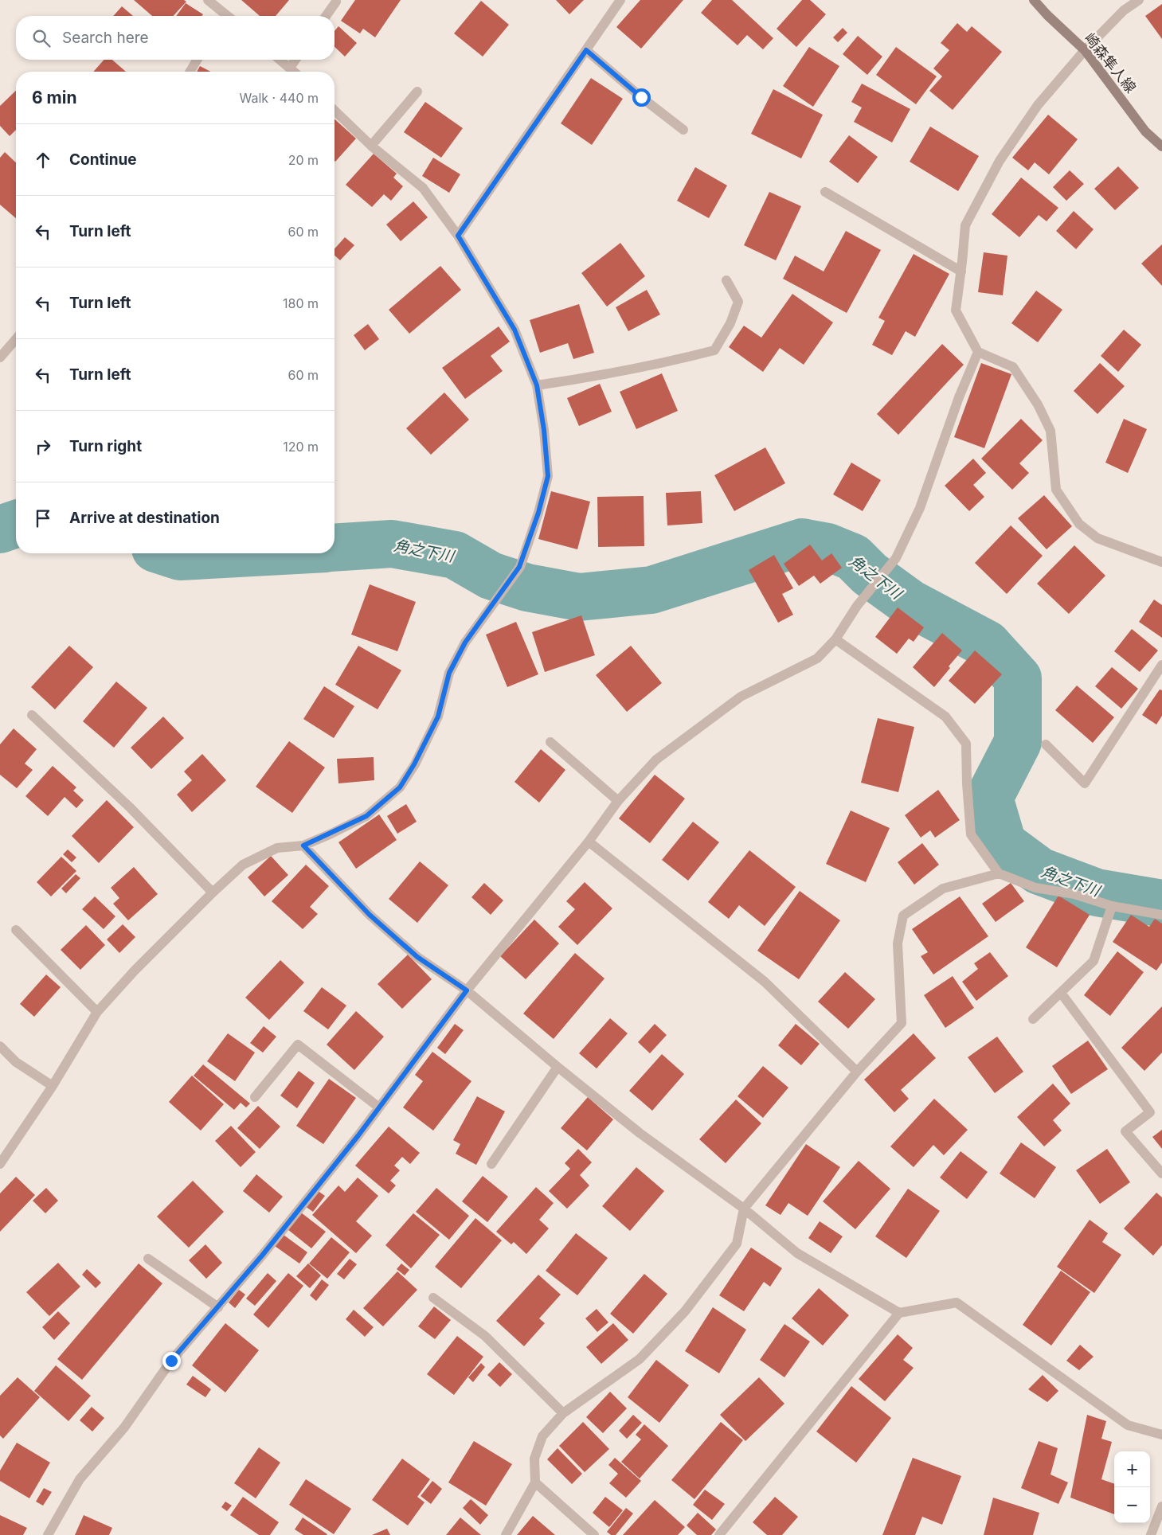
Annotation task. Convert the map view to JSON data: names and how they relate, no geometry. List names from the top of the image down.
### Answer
{
  "streets": {
    "main road": ["崎森隼人線"]
  },
  "water": ["角之下川"],
  "page": {
    "search": "Search here",
    "heading": ["6 min", "Walk · 440 m"],
    "list": [
      ["Continue", "20 m"],
      ["Turn left", "60 m"],
      ["Turn left", "180 m"],
      ["Turn left", "60 m"],
      ["Turn right", "120 m"],
      "Arrive at destination"
    ],
    "map_buttons": ["+", "−"]
  }
}
